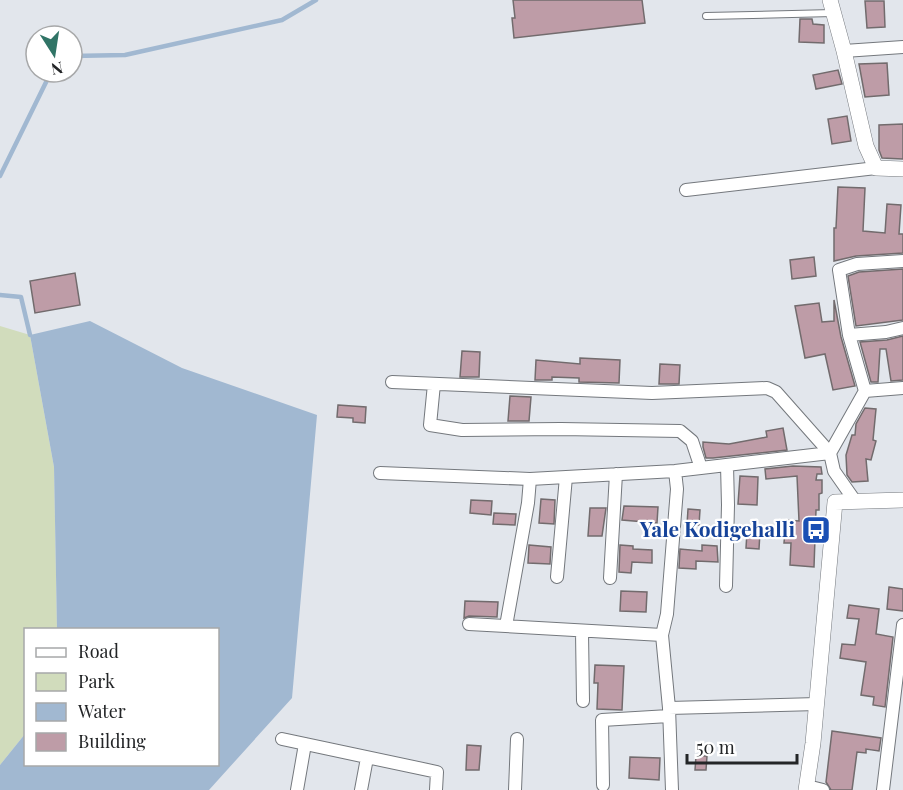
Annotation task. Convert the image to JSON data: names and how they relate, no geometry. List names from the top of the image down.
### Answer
{
  "places": {
    "bus stop": ["Yale Kodigehalli"]
  },
  "legend": [
    "Road",
    "Park",
    "Water",
    "Building"
  ],
  "scale_bar": "50 m",
  "north": "bottom"
}
